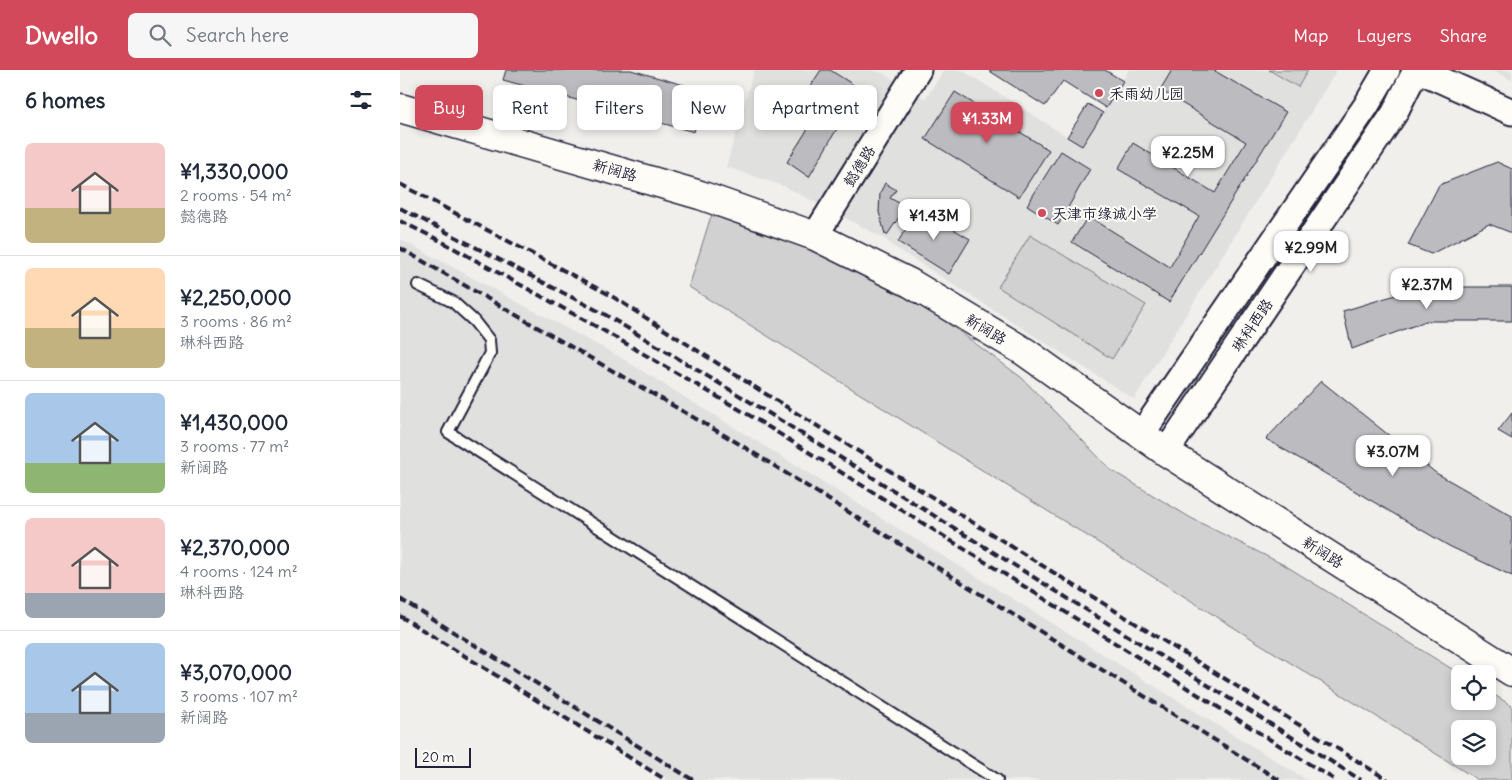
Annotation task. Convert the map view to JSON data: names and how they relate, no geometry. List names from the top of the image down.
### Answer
{
  "streets": {
    "main road": ["新阔路"],
    "street": ["懿德路", "琳科西路"]
  },
  "crossings": [
    ["懿德路", "新阔路"],
    ["新阔路", "琳科西路"]
  ],
  "places": ["禾雨幼儿园", "天津市缘诚小学"],
  "scale_bar": "20 m",
  "page": {
    "header": "Dwello",
    "search": "Search here",
    "nav": ["Map", "Layers", "Share"],
    "heading": "6 homes",
    "chip": [
      "Buy",
      "Rent",
      "Filters",
      "New",
      "Apartment"
    ],
    "price": [
      "¥1.33M",
      "¥2.25M",
      "¥1.43M",
      "¥2.99M",
      "¥2.37M",
      "¥3.07M"
    ],
    "list": [
      {
        "name": "¥1,330,000",
        "note": "2 rooms · 54 m² · 懿德路"
      },
      {
        "name": "¥2,250,000",
        "note": "3 rooms · 86 m² · 琳科西路"
      },
      {
        "name": "¥1,430,000",
        "note": "3 rooms · 77 m² · 新阔路"
      },
      {
        "name": "¥2,370,000",
        "note": "4 rooms · 124 m² · 琳科西路"
      },
      {
        "name": "¥3,070,000",
        "note": "3 rooms · 107 m² · 新阔路"
      }
    ],
    "scale": "20 m"
  }
}
